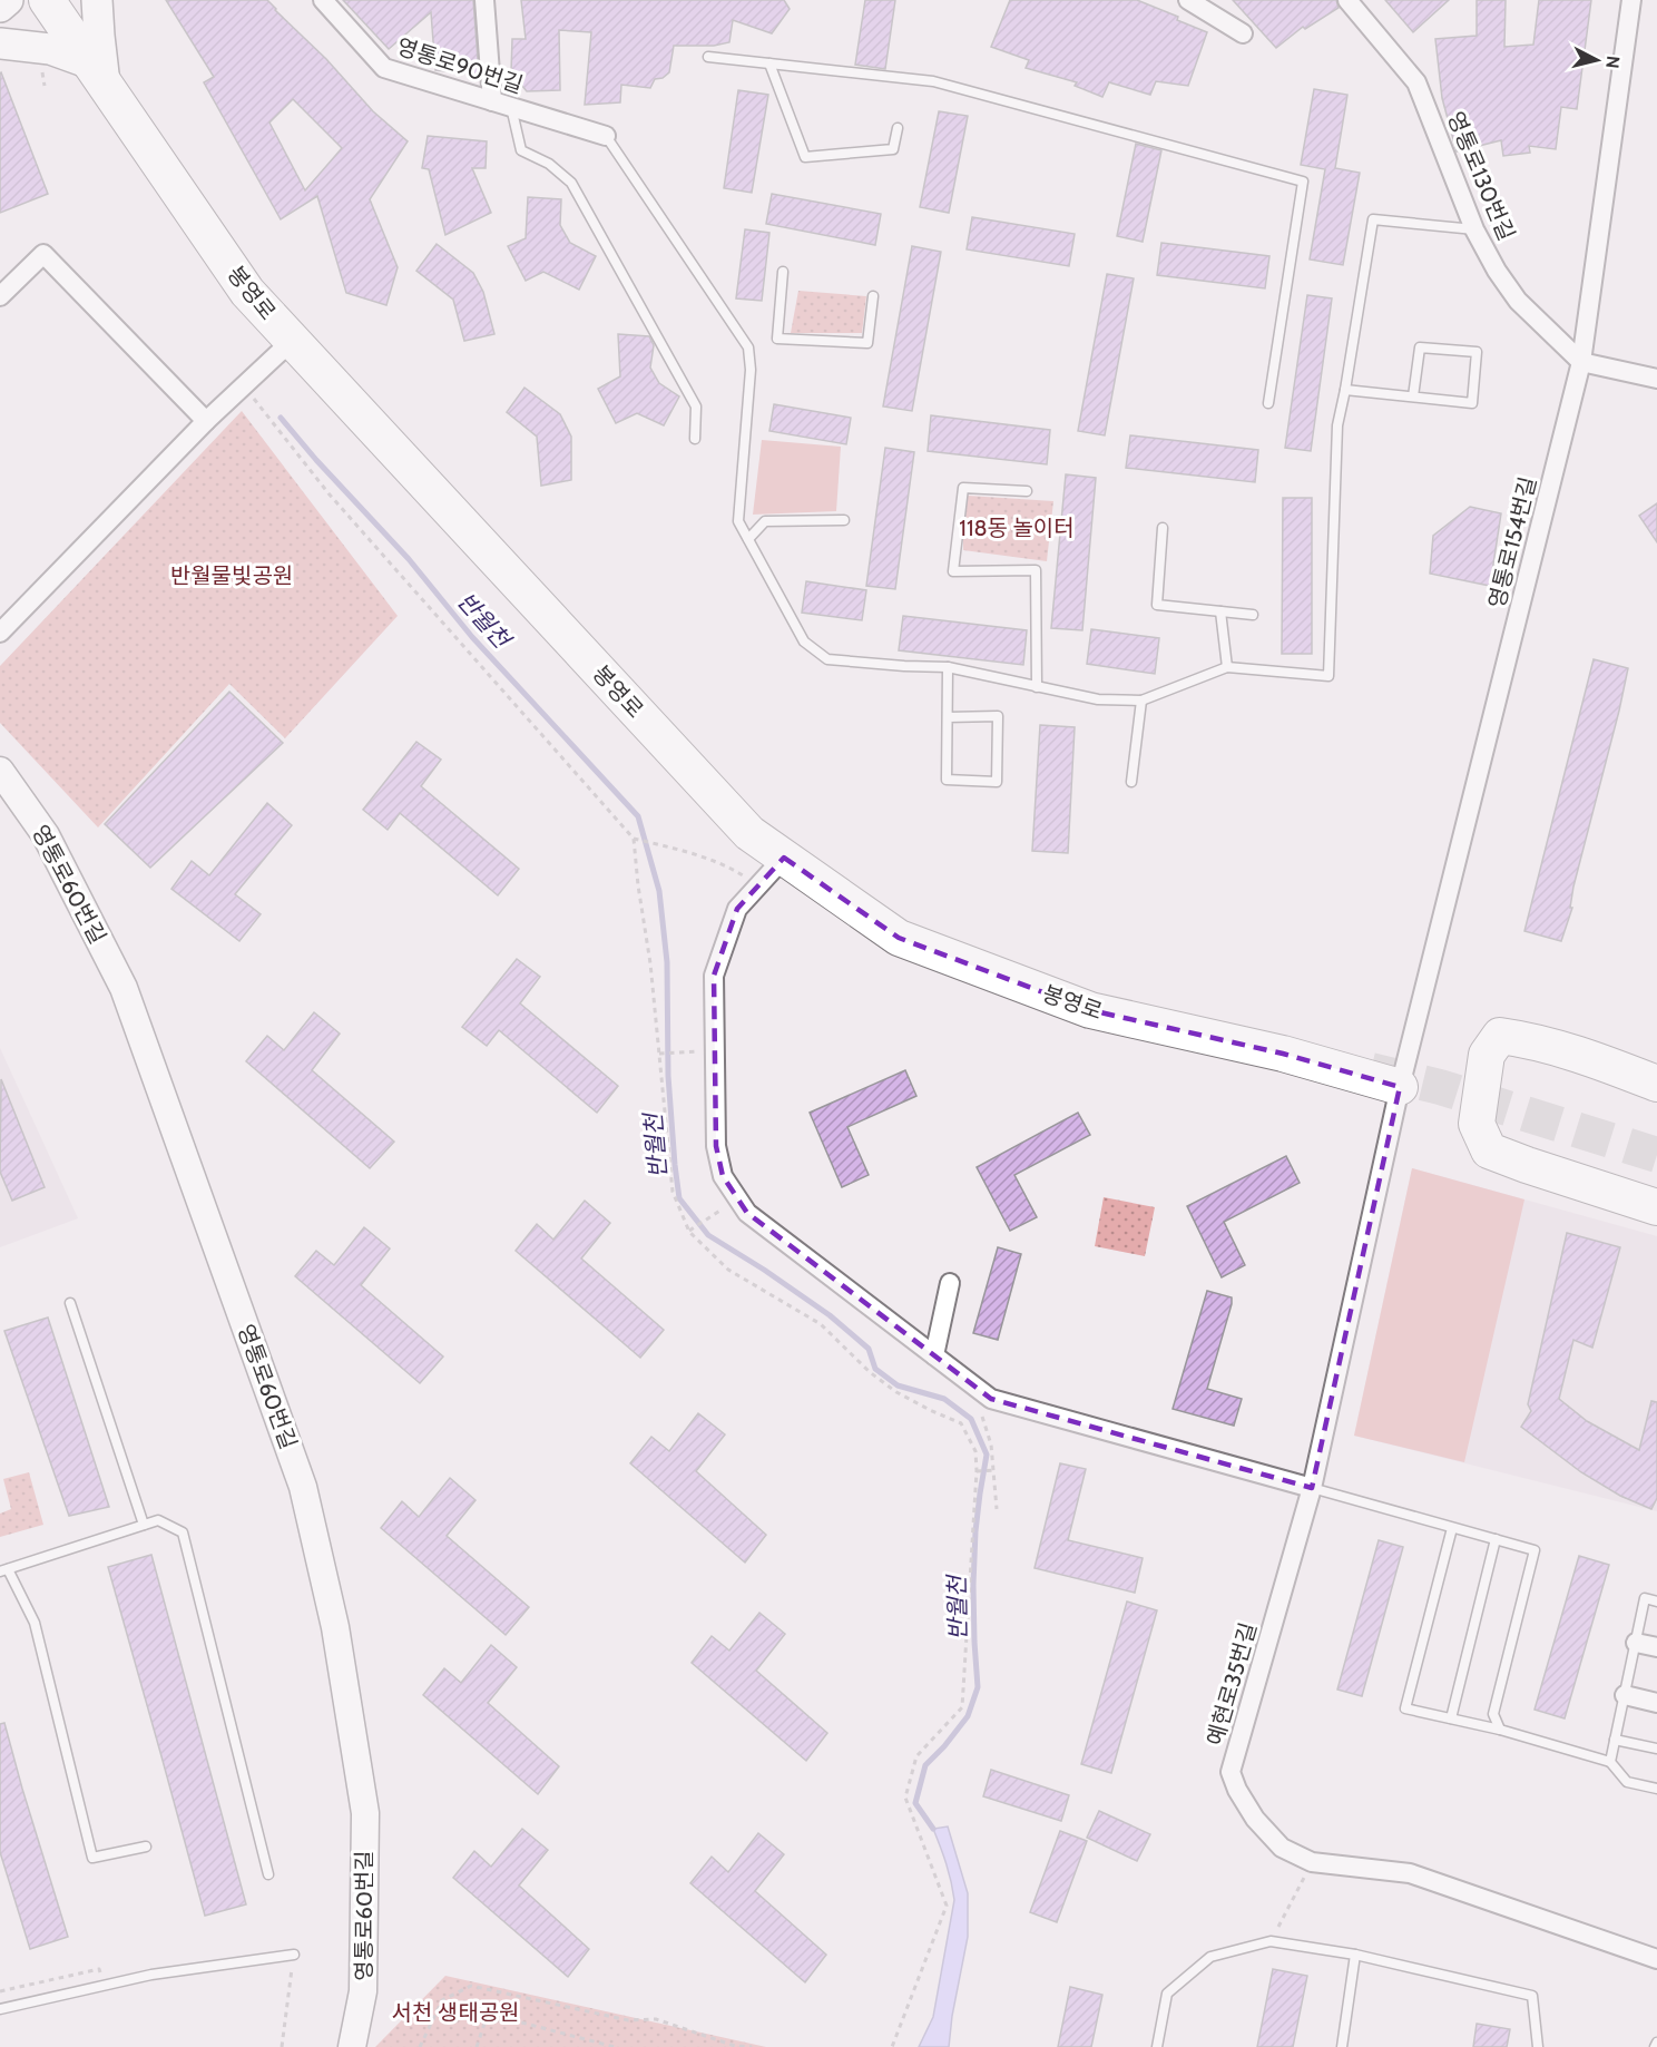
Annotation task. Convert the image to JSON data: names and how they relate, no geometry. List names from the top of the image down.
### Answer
{
  "streets": {
    "highway": ["봉영로"],
    "street": [
      "영통로90번길",
      "영통로130번길",
      "영통로154번길",
      "영통로60번길",
      "예현로35번길"
    ]
  },
  "crossings": [
    ["영통로130번길", "영통로154번길"],
    ["봉영로", "영통로154번길"],
    ["영통로154번길", "예현로35번길"]
  ],
  "water": ["반월천"],
  "parks": ["118동 놀이터", "반월물빛공원", "서천 생태공원"],
  "north": "right"
}
